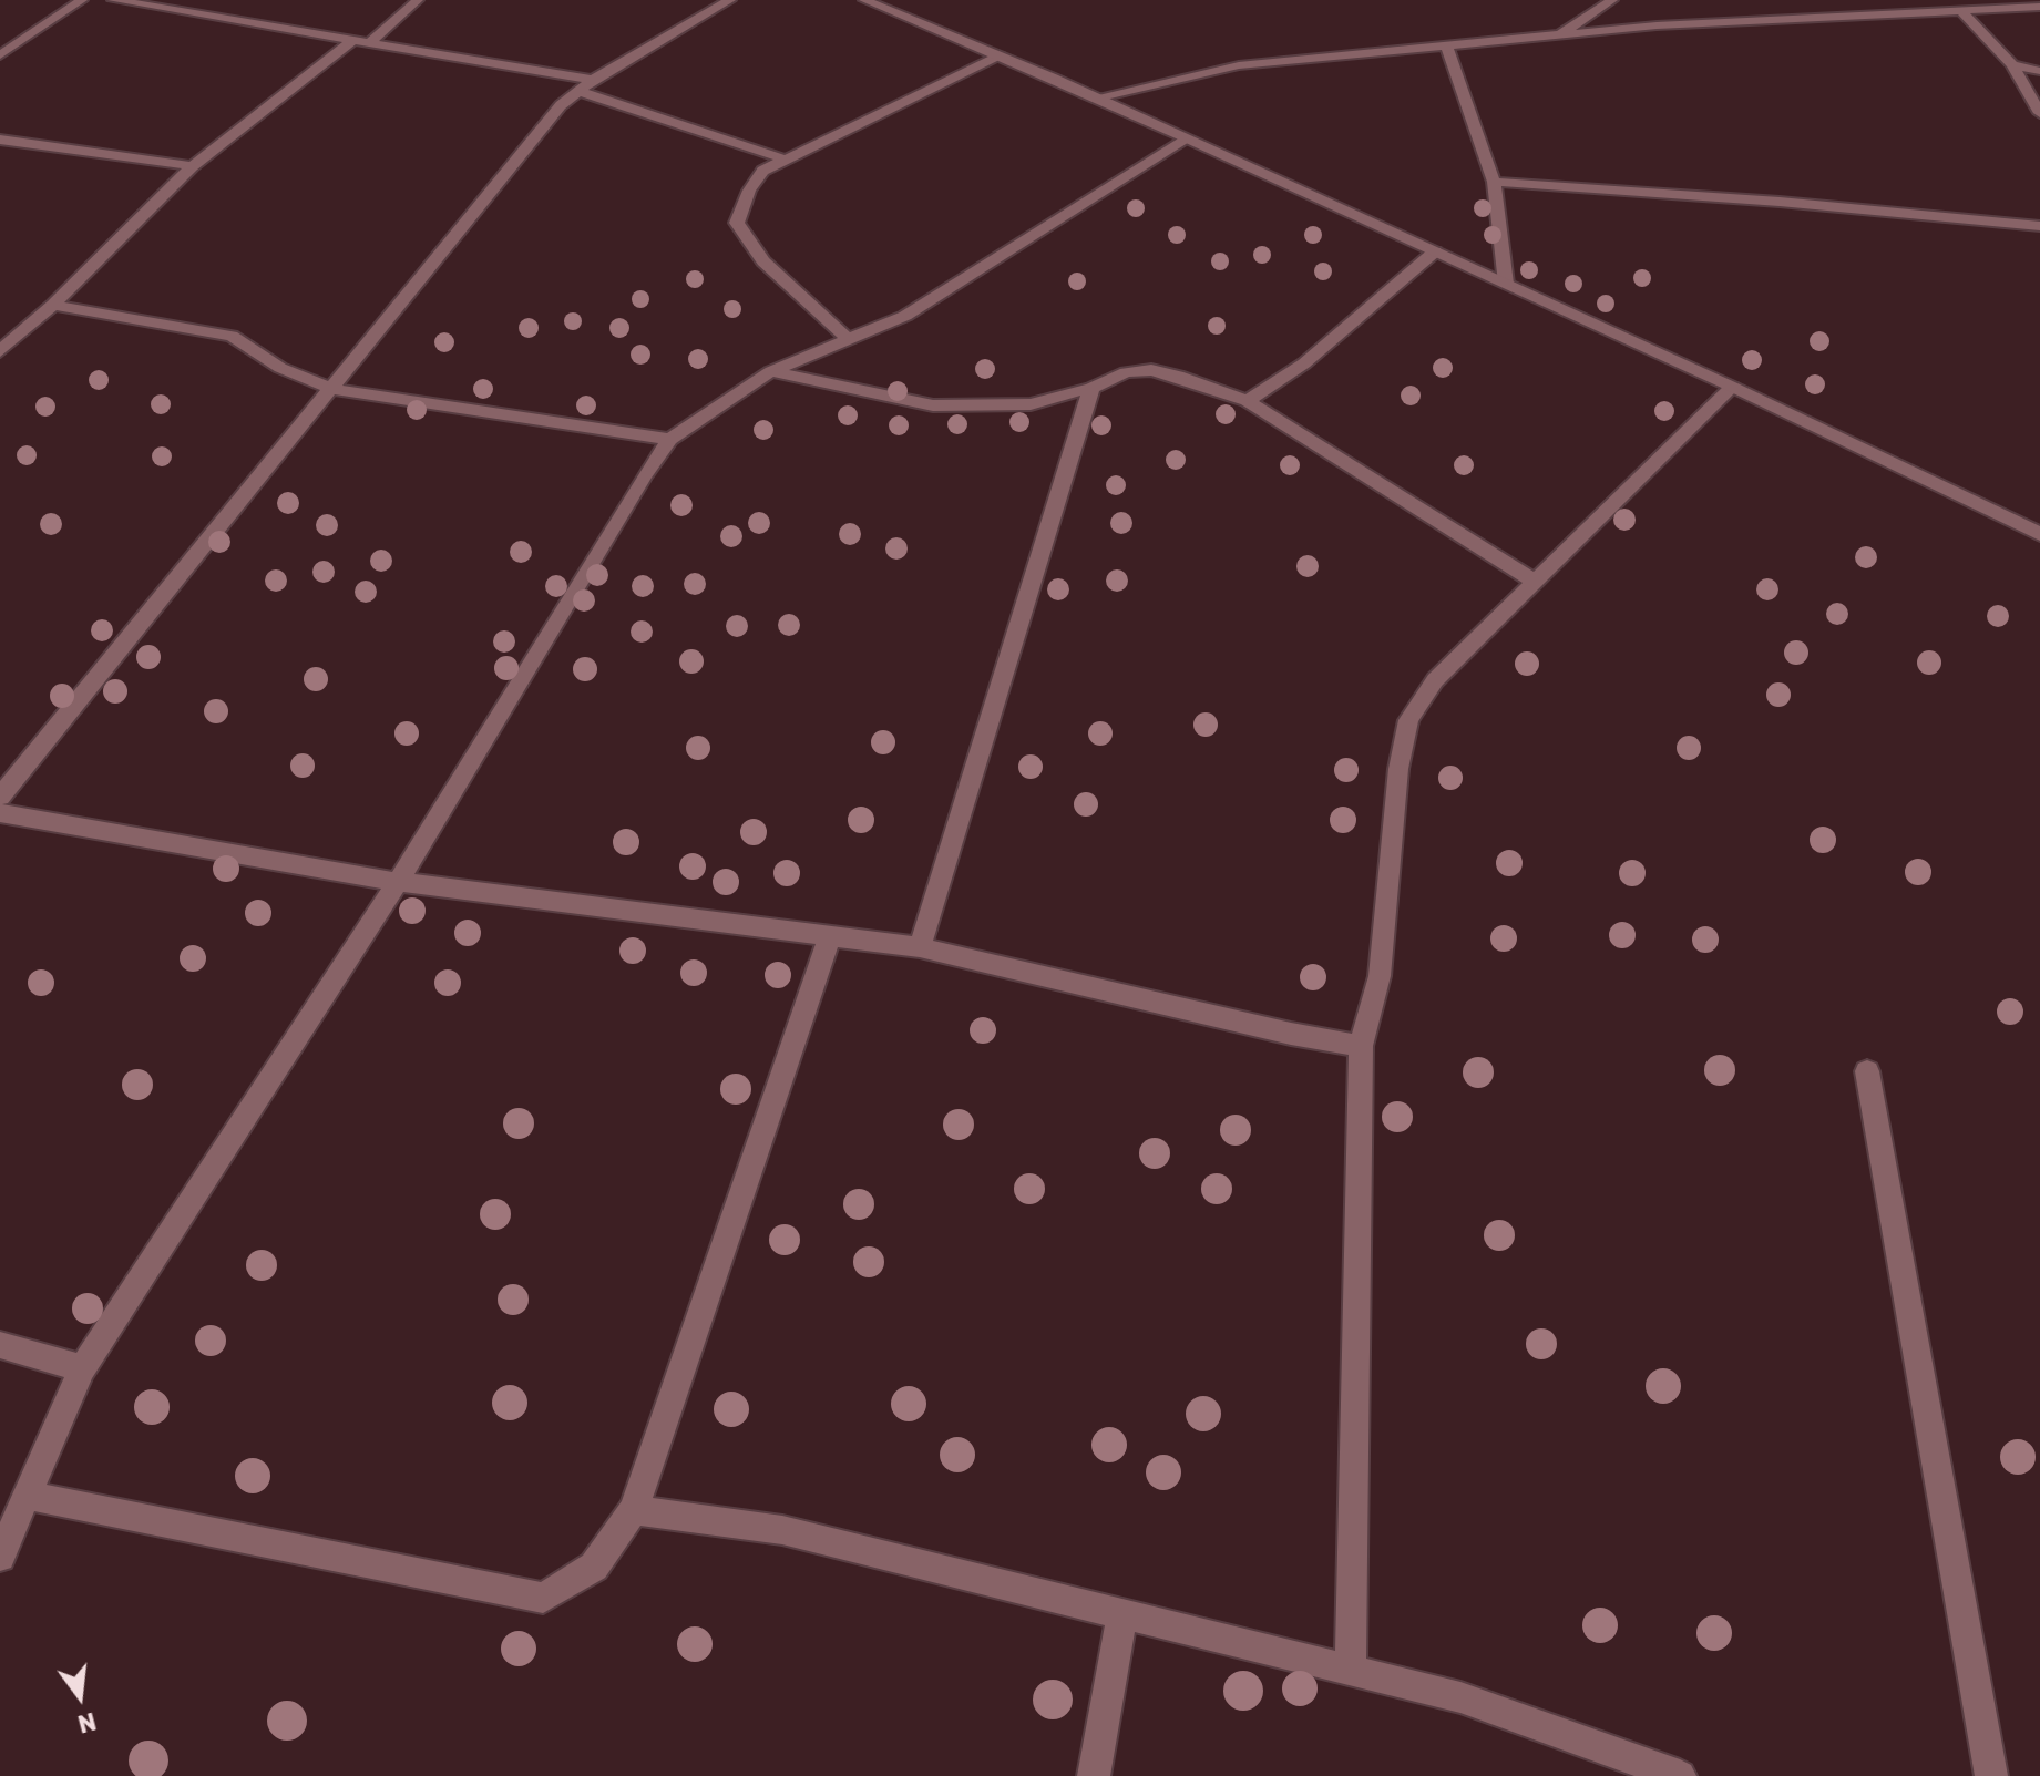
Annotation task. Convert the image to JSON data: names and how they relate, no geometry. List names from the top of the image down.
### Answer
{
  "north": "bottom"
}
